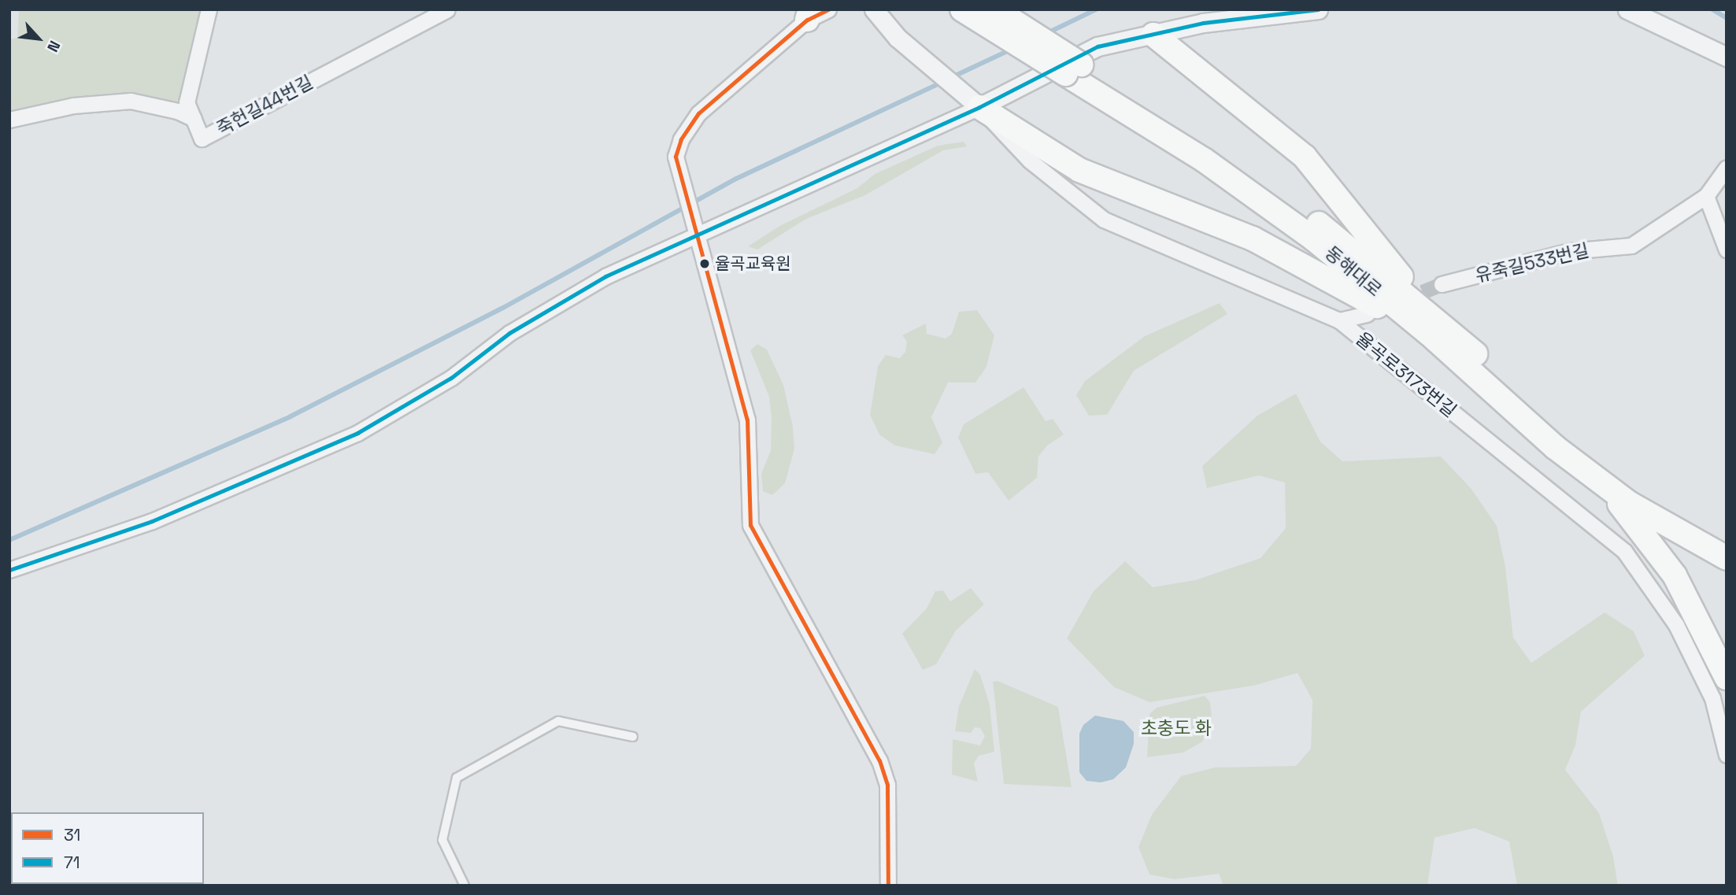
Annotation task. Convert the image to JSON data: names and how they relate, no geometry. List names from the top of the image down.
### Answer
{
  "streets": {
    "main road": ["동해대로"],
    "street": ["죽헌길44번길", "유죽길533번길", "율곡로3173번길"]
  },
  "parks": ["초충도 화"],
  "places": ["율곡교육원"],
  "lines": ["transit line 31", "transit line 71"],
  "legend": ["31", "71"],
  "north": "bottom right"
}
